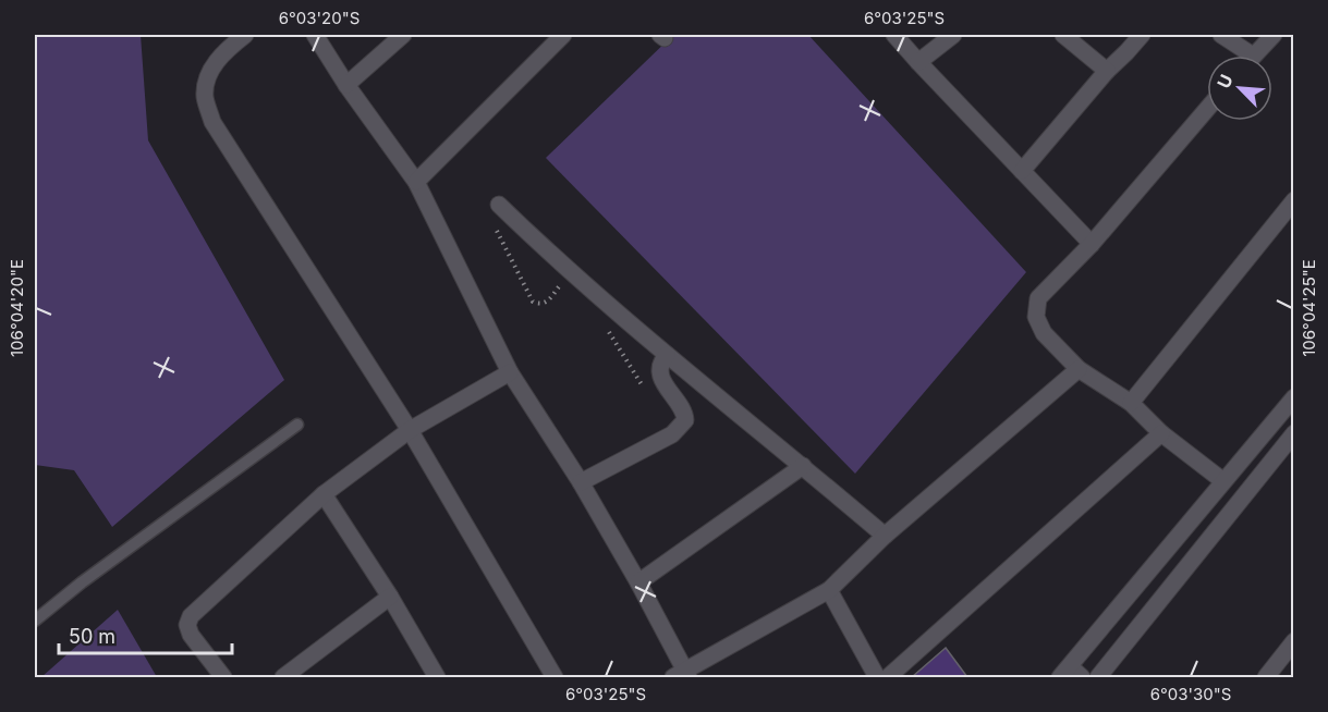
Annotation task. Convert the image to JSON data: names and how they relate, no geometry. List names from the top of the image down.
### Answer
{
  "scale_bar": "50 m",
  "north": "top left",
  "coordinates": [
    "6°03'20\"S",
    "6°03'25\"S",
    "106°04'25\"E",
    "106°04'20\"E",
    "6°03'30\"S"
  ]
}
